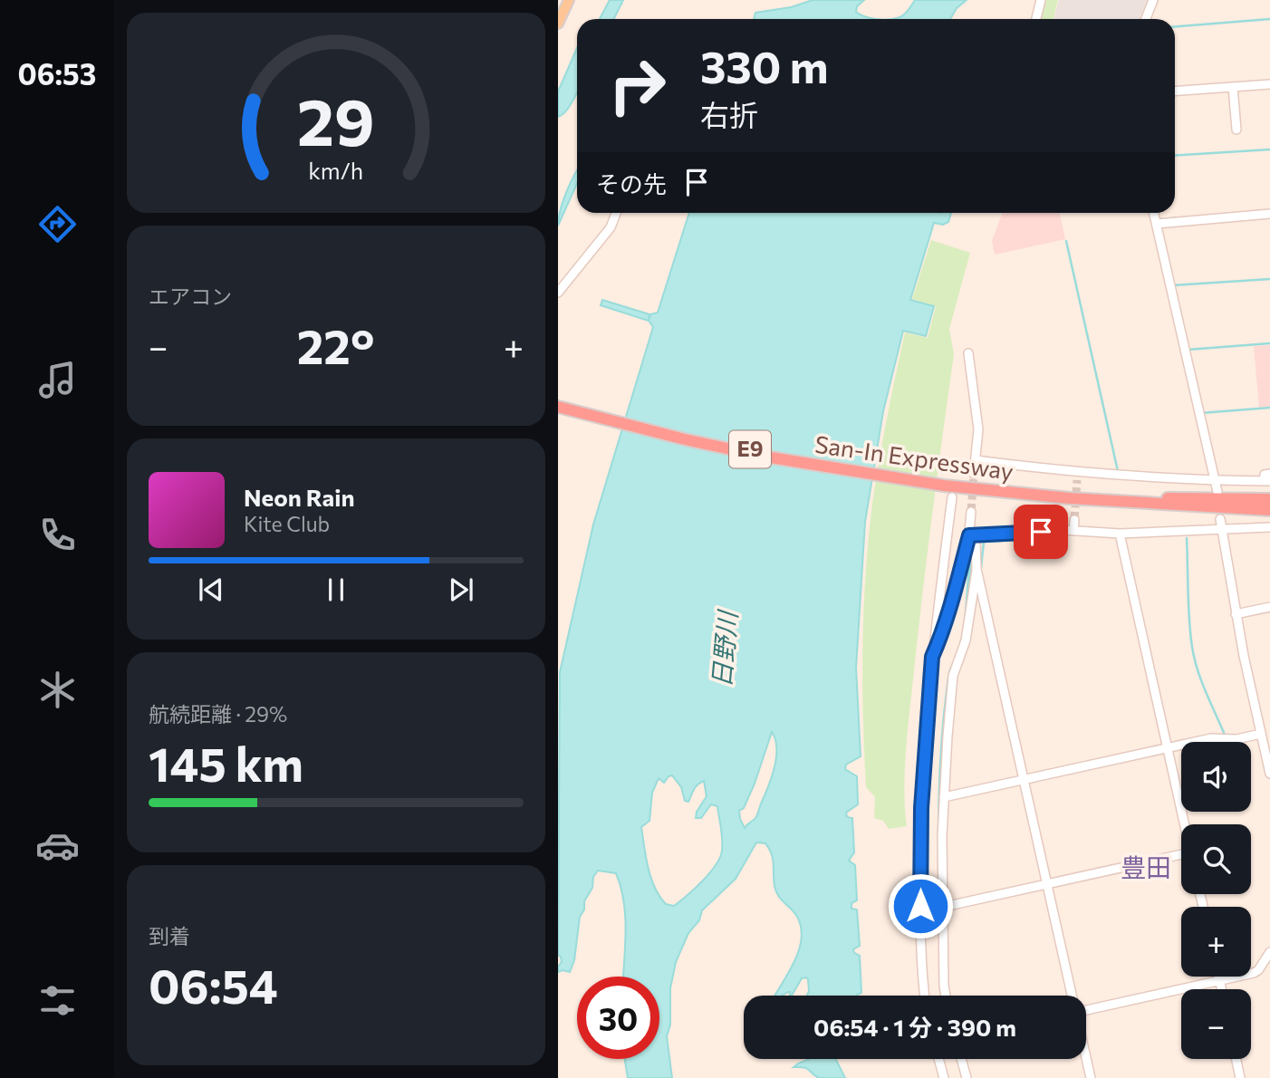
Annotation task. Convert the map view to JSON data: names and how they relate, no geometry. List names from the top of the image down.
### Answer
{
  "streets": {
    "highway": ["E9", "San-In Expressway"]
  },
  "districts": ["豊田"],
  "water": ["日野川"],
  "page": {
    "tabs": "06:53",
    "turn": ["330 m", "右折"],
    "then": "その先",
    "tile": [
      "エアコン",
      ["航続距離 · 29%", "145 km"],
      ["到着", "06:54"]
    ],
    "heat": ["−", "22°", "+"],
    "song": ["Neon Rain", "Kite Club"],
    "map_buttons": ["+", "−"],
    "limit": "30",
    "trip": "06:54 · 1 分 · 390 m",
    "gauge": ["29", "km/h"]
  }
}
